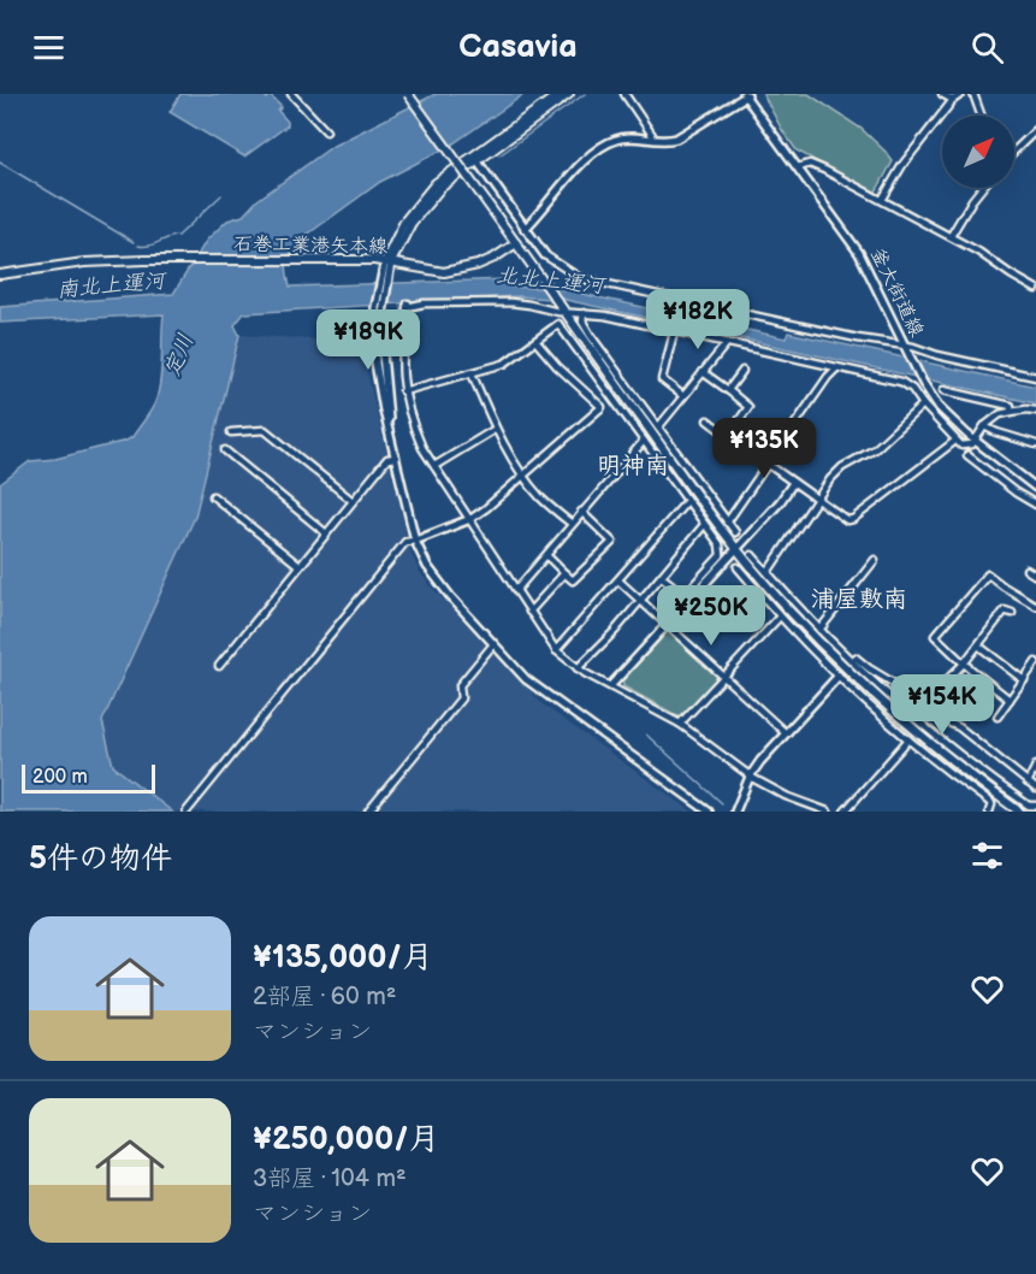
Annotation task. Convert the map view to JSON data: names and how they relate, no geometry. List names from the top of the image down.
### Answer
{
  "streets": {
    "main road": ["石巻工業港矢本線"],
    "street": ["釜大街道線"]
  },
  "districts": ["明神南", "浦屋敷南"],
  "water": ["北北上運河", "南北上運河", "定川"],
  "scale_bar": "200 m",
  "north": "top right",
  "page": {
    "header": "Casavia",
    "price": [
      "¥182K",
      "¥189K",
      "¥135K",
      "¥250K",
      "¥154K"
    ],
    "scale": "200 m",
    "heading": "5件の物件",
    "list": [
      {
        "name": "¥135,000/月",
        "note": "2部屋 · 60 m² · マンション"
      },
      {
        "name": "¥250,000/月",
        "note": "3部屋 · 104 m² · マンション"
      }
    ]
  }
}
